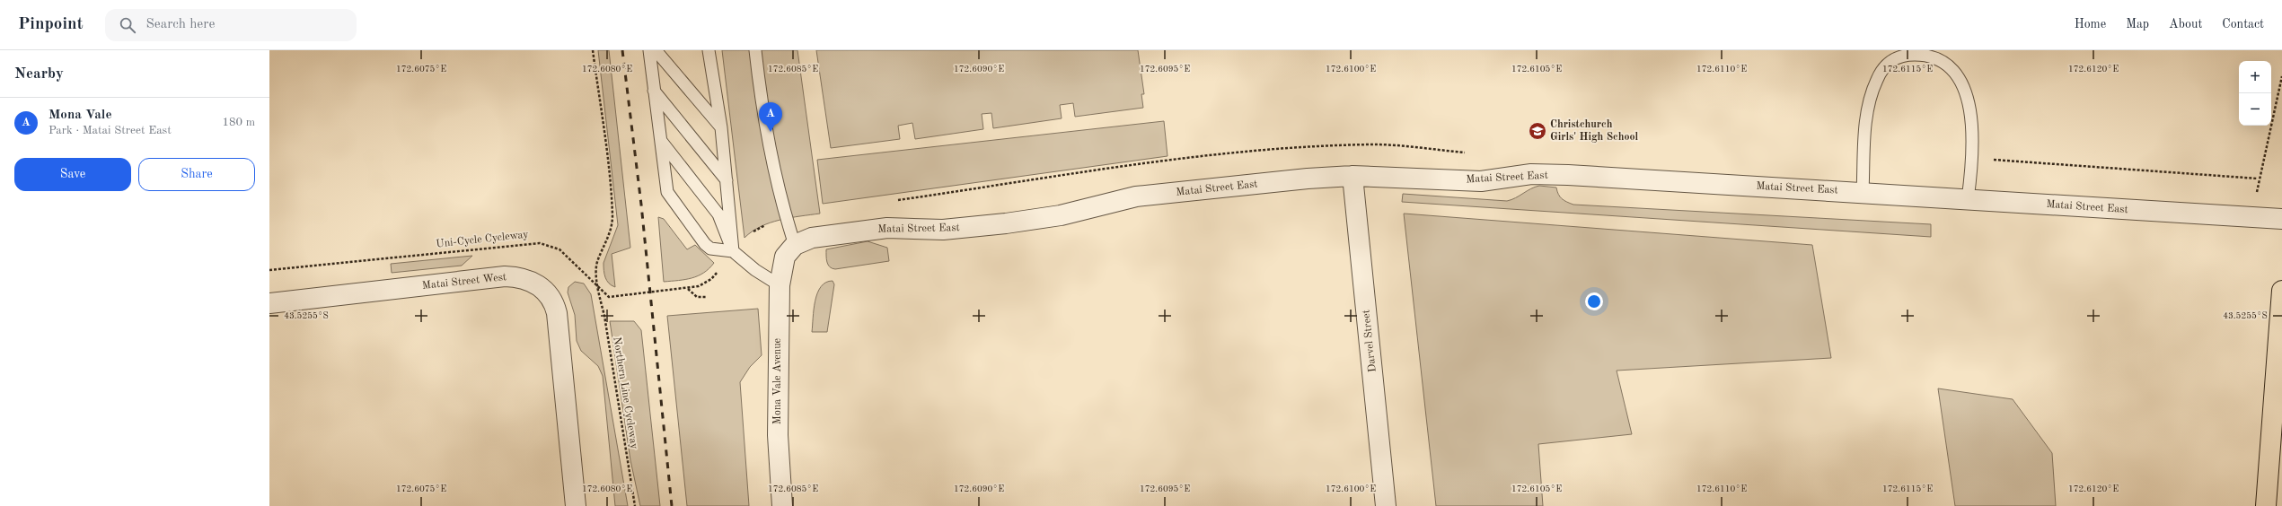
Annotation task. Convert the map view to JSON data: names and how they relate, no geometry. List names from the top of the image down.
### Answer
{
  "streets": {
    "street": [
      "Matai Street East",
      "Matai Street West",
      "Darvel Street",
      "Mona Vale Avenue"
    ],
    "path": ["Uni-Cycle Cycleway", "Northern Line Cycleway"]
  },
  "crossings": [
    ["Matai Street East", "Darvel Street"],
    ["Matai Street East", "Mona Vale Avenue"],
    ["Uni-Cycle Cycleway", "Northern Line Cycleway"]
  ],
  "places": {
    "school or university": ["Christchurch Girls' High School"]
  },
  "page": {
    "header": "Pinpoint",
    "search": "Search here",
    "nav": [
      "Home",
      "Map",
      "About",
      "Contact"
    ],
    "heading": "Nearby",
    "map_buttons": ["+", "−"],
    "list": [
      {
        "mark": "A",
        "name": "Mona Vale",
        "note": "Park · Matai Street East",
        "value": "180 m"
      }
    ],
    "pins": "A",
    "buttons": ["Save", "Share"]
  },
  "coordinates": [
    "172.6075°E",
    "172.6080°E",
    "172.6085°E",
    "172.6090°E",
    "172.6095°E",
    "172.6100°E",
    "172.6105°E",
    "172.6110°E",
    "172.6115°E",
    "172.6120°E",
    "43.5255°S"
  ]
}
